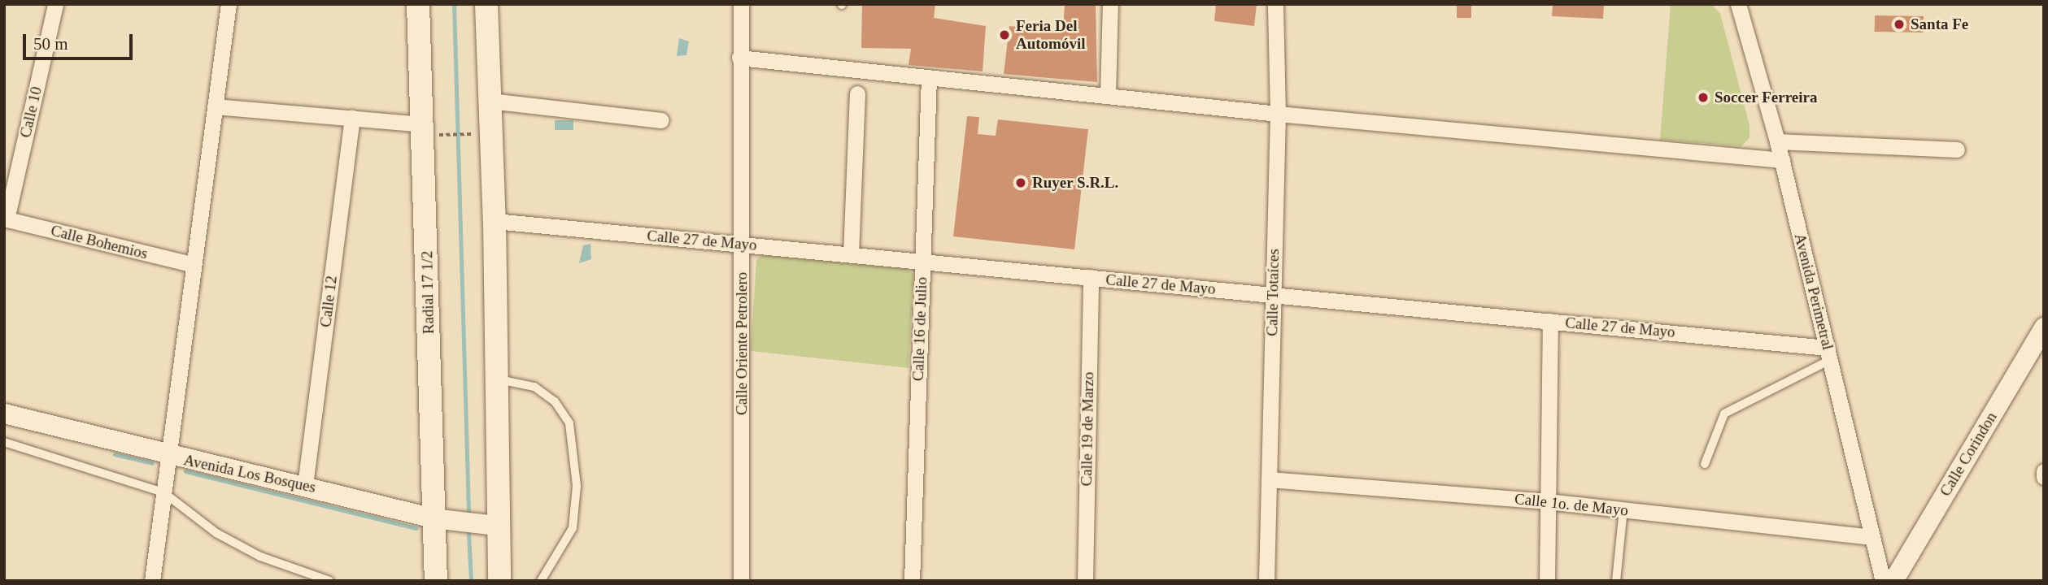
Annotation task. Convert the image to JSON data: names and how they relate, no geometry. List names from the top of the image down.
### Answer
{
  "streets": {
    "main road": ["Radial 17 1/2"],
    "street": [
      "Calle 10",
      "Calle 27 de Mayo",
      "Calle Bohemios",
      "Avenida Perimetral",
      "Calle Totaíces",
      "Calle 12",
      "Calle 16 de Julio",
      "Calle Oriente Petrolero",
      "Calle 19 de Marzo",
      "Calle Corindon",
      "Avenida Los Bosques",
      "Calle 1o. de Mayo"
    ]
  },
  "crossings": [
    ["Calle 10", "Calle Bohemios"],
    ["Calle 27 de Mayo", "Avenida Perimetral"],
    ["Calle 27 de Mayo", "Calle Totaíces"],
    ["Calle 27 de Mayo", "Calle 16 de Julio"],
    ["Calle 27 de Mayo", "Calle Oriente Petrolero"],
    ["Calle 27 de Mayo", "Calle 19 de Marzo"],
    ["Avenida Perimetral", "Calle 1o. de Mayo"],
    ["Radial 17 1/2", "Avenida Los Bosques"],
    ["Calle Totaíces", "Calle 1o. de Mayo"],
    ["Calle 12", "Avenida Los Bosques"]
  ],
  "places": [
    "Santa Fe",
    "Feria Del Automóvil",
    "Soccer Ferreira",
    "Ruyer S.R.L."
  ],
  "scale_bar": "50 m"
}
